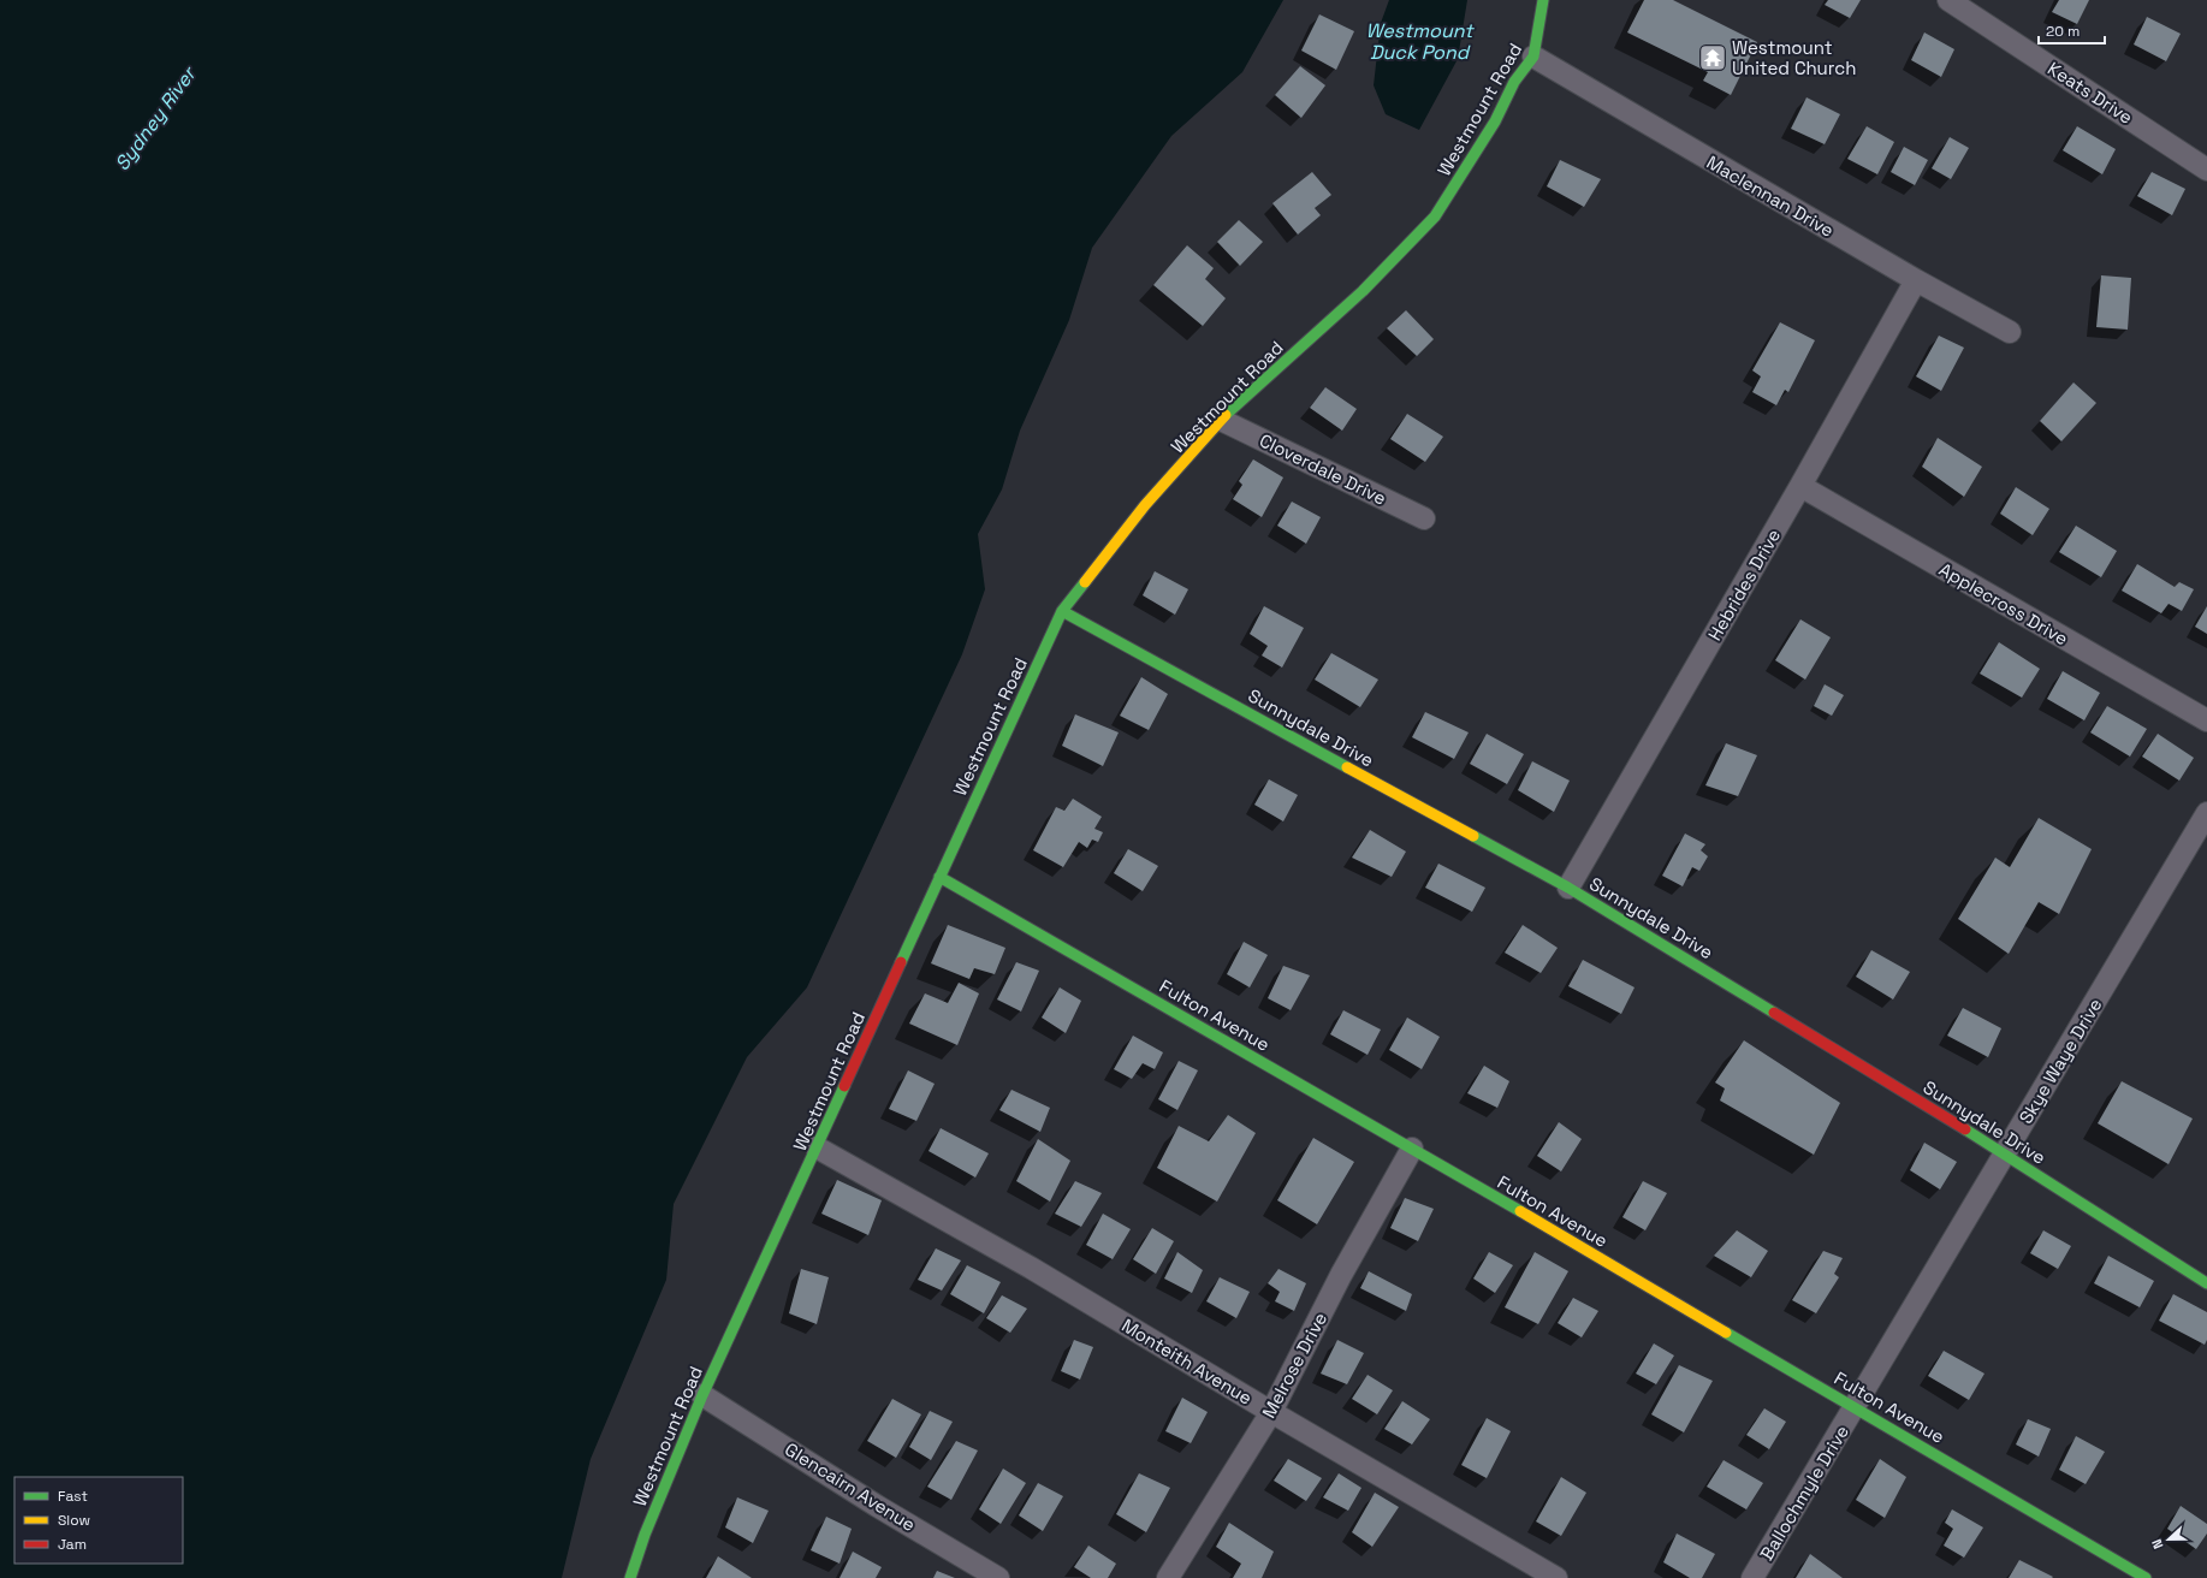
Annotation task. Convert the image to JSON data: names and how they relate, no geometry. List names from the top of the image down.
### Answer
{
  "streets": {
    "street": [
      "Keats Drive",
      "Westmount Road",
      "Maclennan Drive",
      "Cloverdale Drive",
      "Hebrides Drive",
      "Applecross Drive",
      "Sunnydale Drive",
      "Fulton Avenue",
      "Skye Waye Drive",
      "Monteith Avenue",
      "Melrose Drive",
      "Glencairn Avenue",
      "Ballochmyle Drive"
    ]
  },
  "crossings": [
    ["Westmount Road", "Maclennan Drive"],
    ["Westmount Road", "Cloverdale Drive"],
    ["Westmount Road", "Sunnydale Drive"],
    ["Westmount Road", "Fulton Avenue"],
    ["Westmount Road", "Monteith Avenue"],
    ["Westmount Road", "Glencairn Avenue"],
    ["Maclennan Drive", "Hebrides Drive"],
    ["Hebrides Drive", "Applecross Drive"],
    ["Hebrides Drive", "Sunnydale Drive"],
    ["Sunnydale Drive", "Skye Waye Drive"],
    ["Fulton Avenue", "Skye Waye Drive"],
    ["Fulton Avenue", "Melrose Drive"],
    ["Fulton Avenue", "Ballochmyle Drive"],
    ["Skye Waye Drive", "Ballochmyle Drive"],
    ["Monteith Avenue", "Melrose Drive"]
  ],
  "water": ["Westmount Duck Pond", "Sydney River"],
  "places": {
    "temple": ["Westmount United Church"]
  },
  "legend": ["Fast", "Slow", "Jam"],
  "scale_bar": "20 m",
  "north": "left"
}
